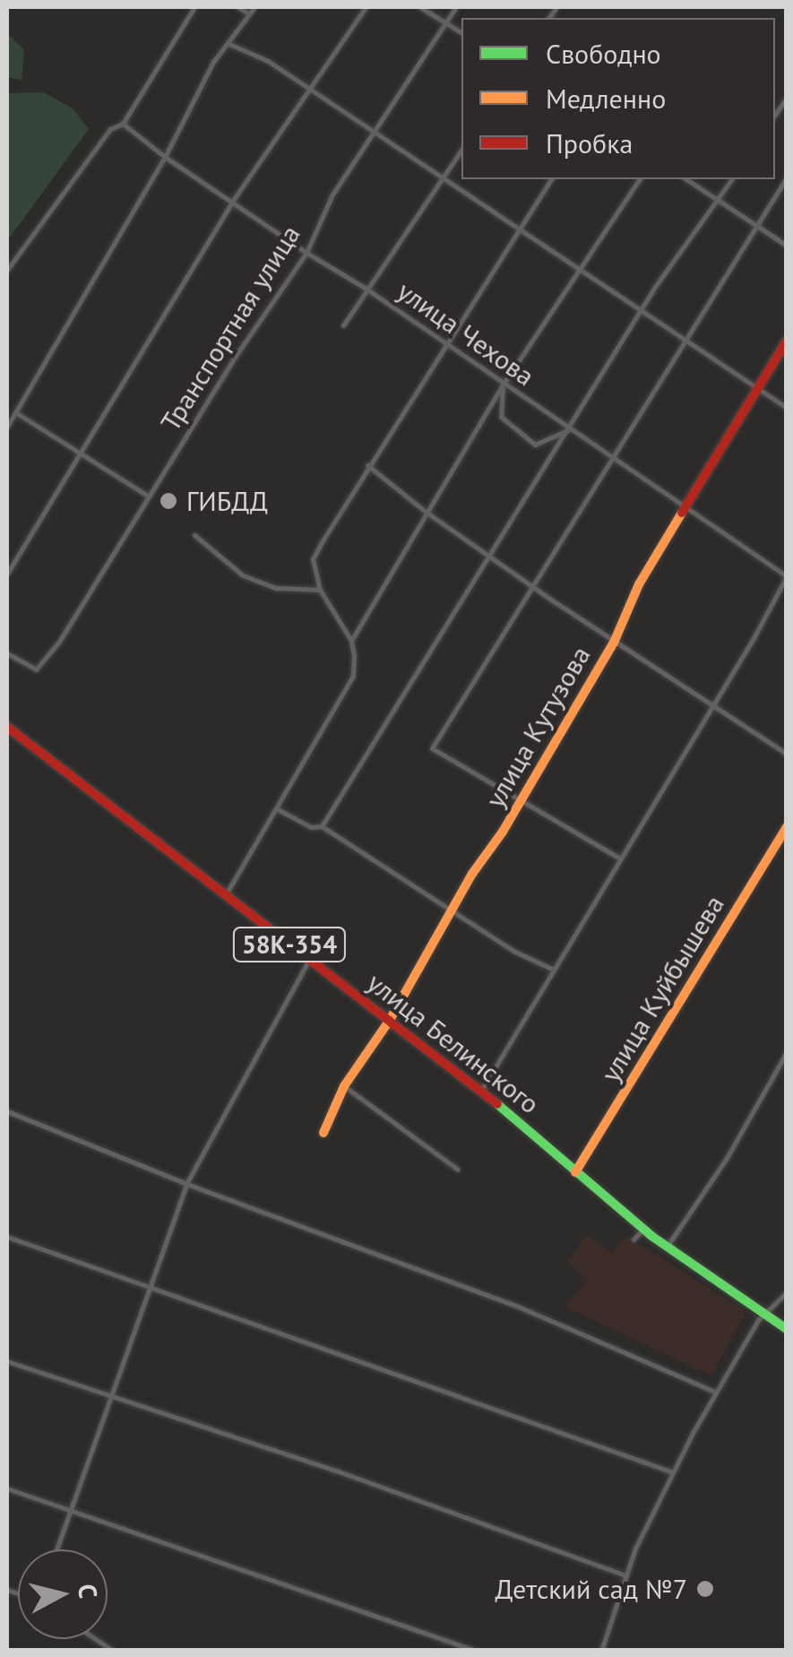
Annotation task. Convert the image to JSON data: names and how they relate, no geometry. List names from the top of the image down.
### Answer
{
  "streets": {
    "main road": [
      "улица Кутузова",
      "58К-354",
      "улица Куйбышева",
      "улица Белинского"
    ],
    "street": ["Транспортная улица", "улица Чехова"]
  },
  "crossings": [
    ["Транспортная улица", "улица Чехова"],
    ["улица Чехова", "улица Кутузова"],
    ["улица Кутузова", "улица Белинского"],
    ["улица Куйбышева", "улица Белинского"]
  ],
  "places": ["ГИБДД", "Детский сад №7"],
  "legend": ["Свободно", "Медленно", "Пробка"],
  "north": "right"
}
